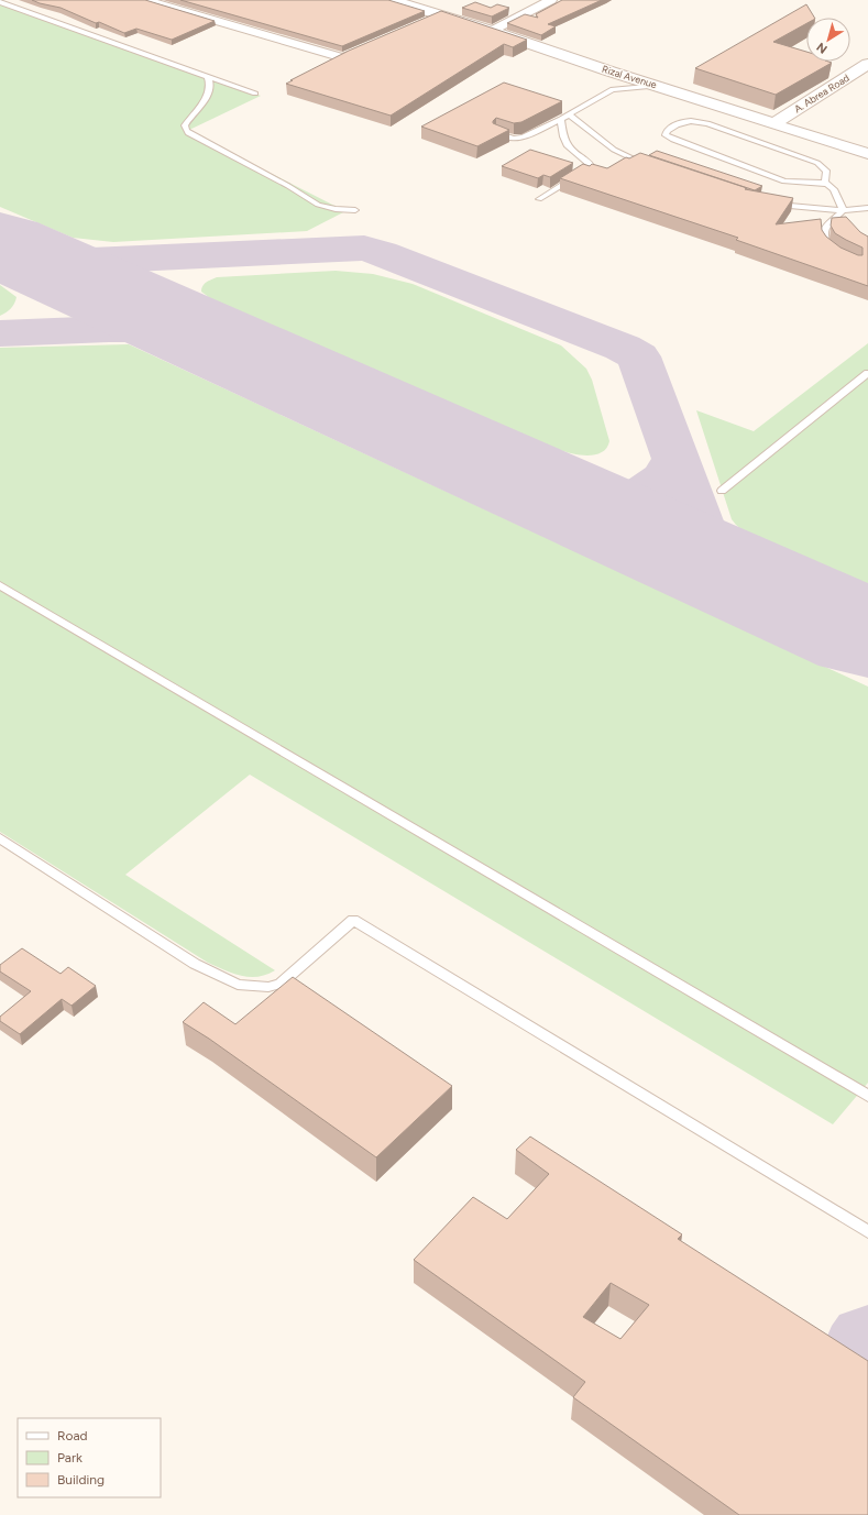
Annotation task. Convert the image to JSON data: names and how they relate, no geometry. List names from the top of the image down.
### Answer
{
  "streets": {
    "street": ["Rizal Avenue", "A. Abrea Road"]
  },
  "crossings": [
    ["Rizal Avenue", "A. Abrea Road"]
  ],
  "legend": ["Road", "Park", "Building"],
  "north": "bottom left"
}
